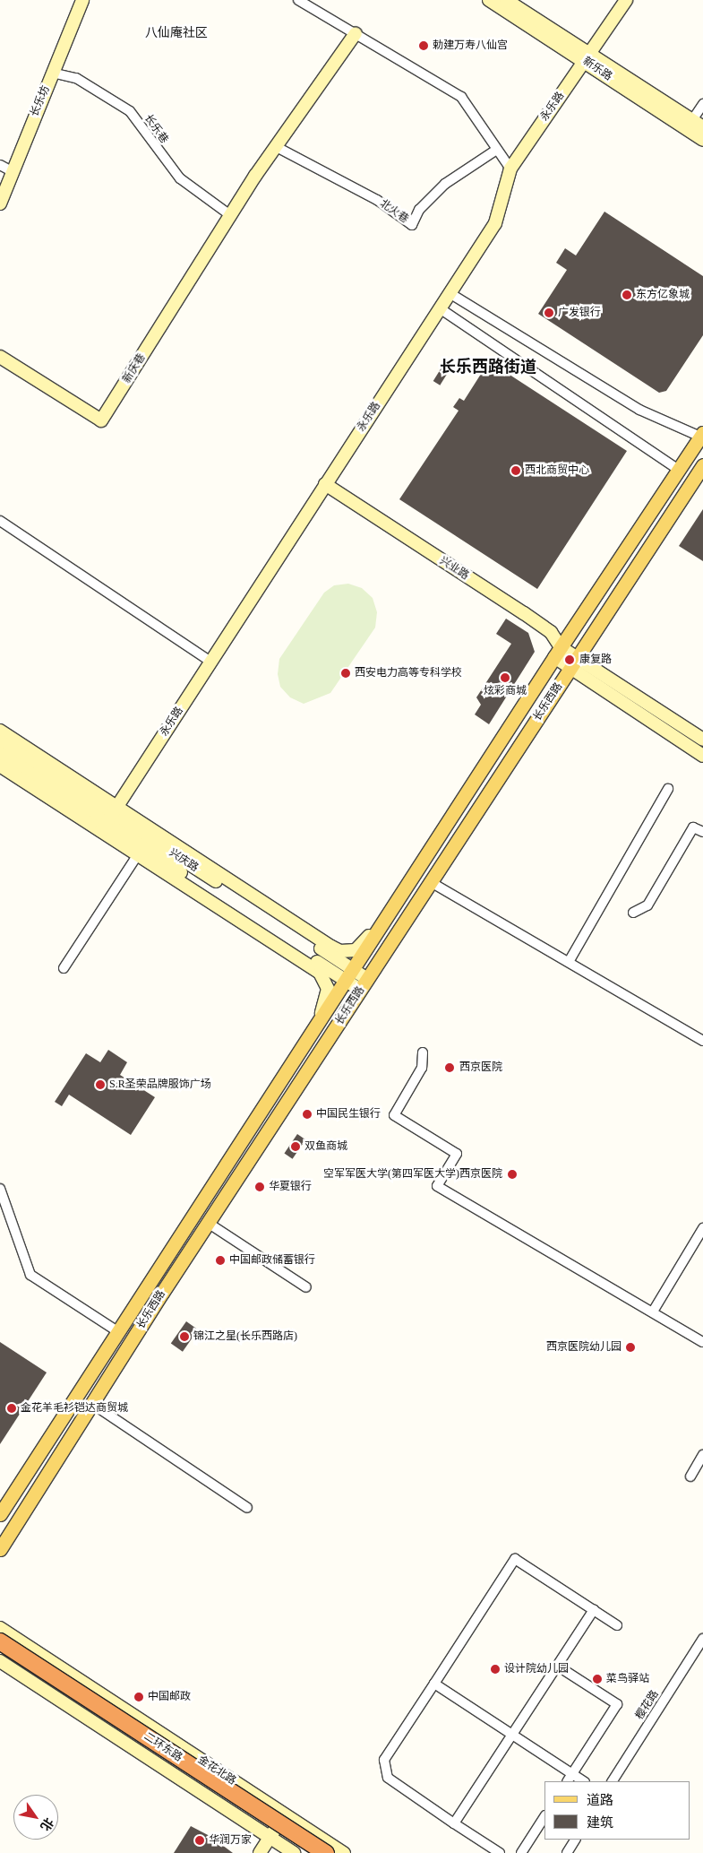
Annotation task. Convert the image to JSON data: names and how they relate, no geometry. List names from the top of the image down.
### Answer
{
  "streets": {
    "highway": ["二环东路"],
    "main road": ["长乐西路"],
    "street": [
      "新乐路",
      "长乐坊",
      "永乐路",
      "长乐巷",
      "北火巷",
      "新庆巷",
      "兴业路",
      "兴庆路",
      "樱花路",
      "金花北路"
    ]
  },
  "crossings": [
    ["新乐路", "永乐路"],
    ["长乐坊", "长乐巷"],
    ["永乐路", "兴业路"],
    ["永乐路", "兴庆路"],
    ["长乐巷", "新庆巷"],
    ["兴业路", "长乐西路"],
    ["长乐西路", "兴庆路"]
  ],
  "districts": ["八仙庵社区", "长乐西路街道"],
  "places": [
    "勅建万寿八仙宫",
    "东方亿象城",
    "广发银行",
    "西北商贸中心",
    "康复路",
    "西安电力高等专科学校",
    "炫彩商城",
    "西京医院",
    "S.R圣荣品牌服饰广场",
    "中国民生银行",
    "双鱼商城",
    "空军军医大学(第四军医大学)西京医院",
    "华夏银行",
    "中国邮政储蓄银行",
    "锦江之星(长乐西路店)",
    "西京医院幼儿园",
    "金花羊毛衫铠达商贸城",
    "设计院幼儿园",
    "菜鸟驿站",
    "中国邮政",
    "华润万家"
  ],
  "legend": ["道路", "建筑"],
  "north": "bottom right"
}
